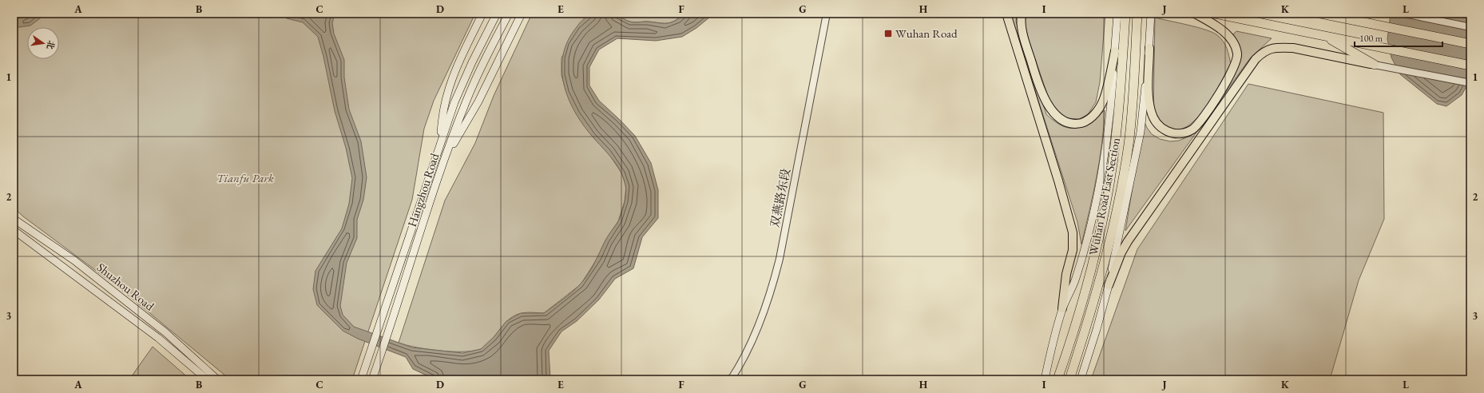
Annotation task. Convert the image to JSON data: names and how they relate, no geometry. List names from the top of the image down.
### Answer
{
  "streets": {
    "highway": ["Wuhan Road East Section"],
    "main road": ["Hangzhou Road", "Shuzhou Road"],
    "street": ["双燕路东段"]
  },
  "parks": ["Tianfu Park"],
  "places": {
    "transit": ["Wuhan Road"]
  },
  "scale_bar": "100 m",
  "north": "right",
  "grid": {
    "columns": [
      "A",
      "B",
      "C",
      "D",
      "E",
      "F",
      "G",
      "H",
      "I",
      "J",
      "K",
      "L"
    ],
    "rows": ["1", "2", "3"]
  }
}
